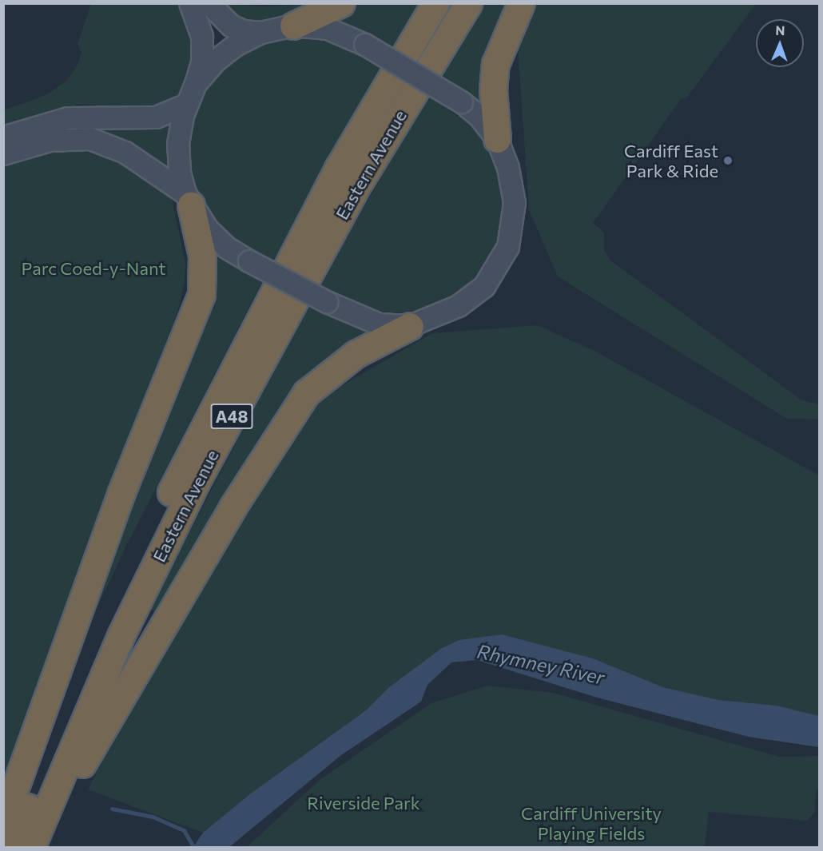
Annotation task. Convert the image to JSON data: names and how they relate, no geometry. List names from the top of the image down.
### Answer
{
  "streets": {
    "highway": ["Eastern Avenue", "A48"]
  },
  "water": ["Rhymney River"],
  "parks": ["Parc Coed-y-Nant", "Riverside Park", "Cardiff University Playing Fields"],
  "places": ["Cardiff East Park & Ride"],
  "north": "top"
}
